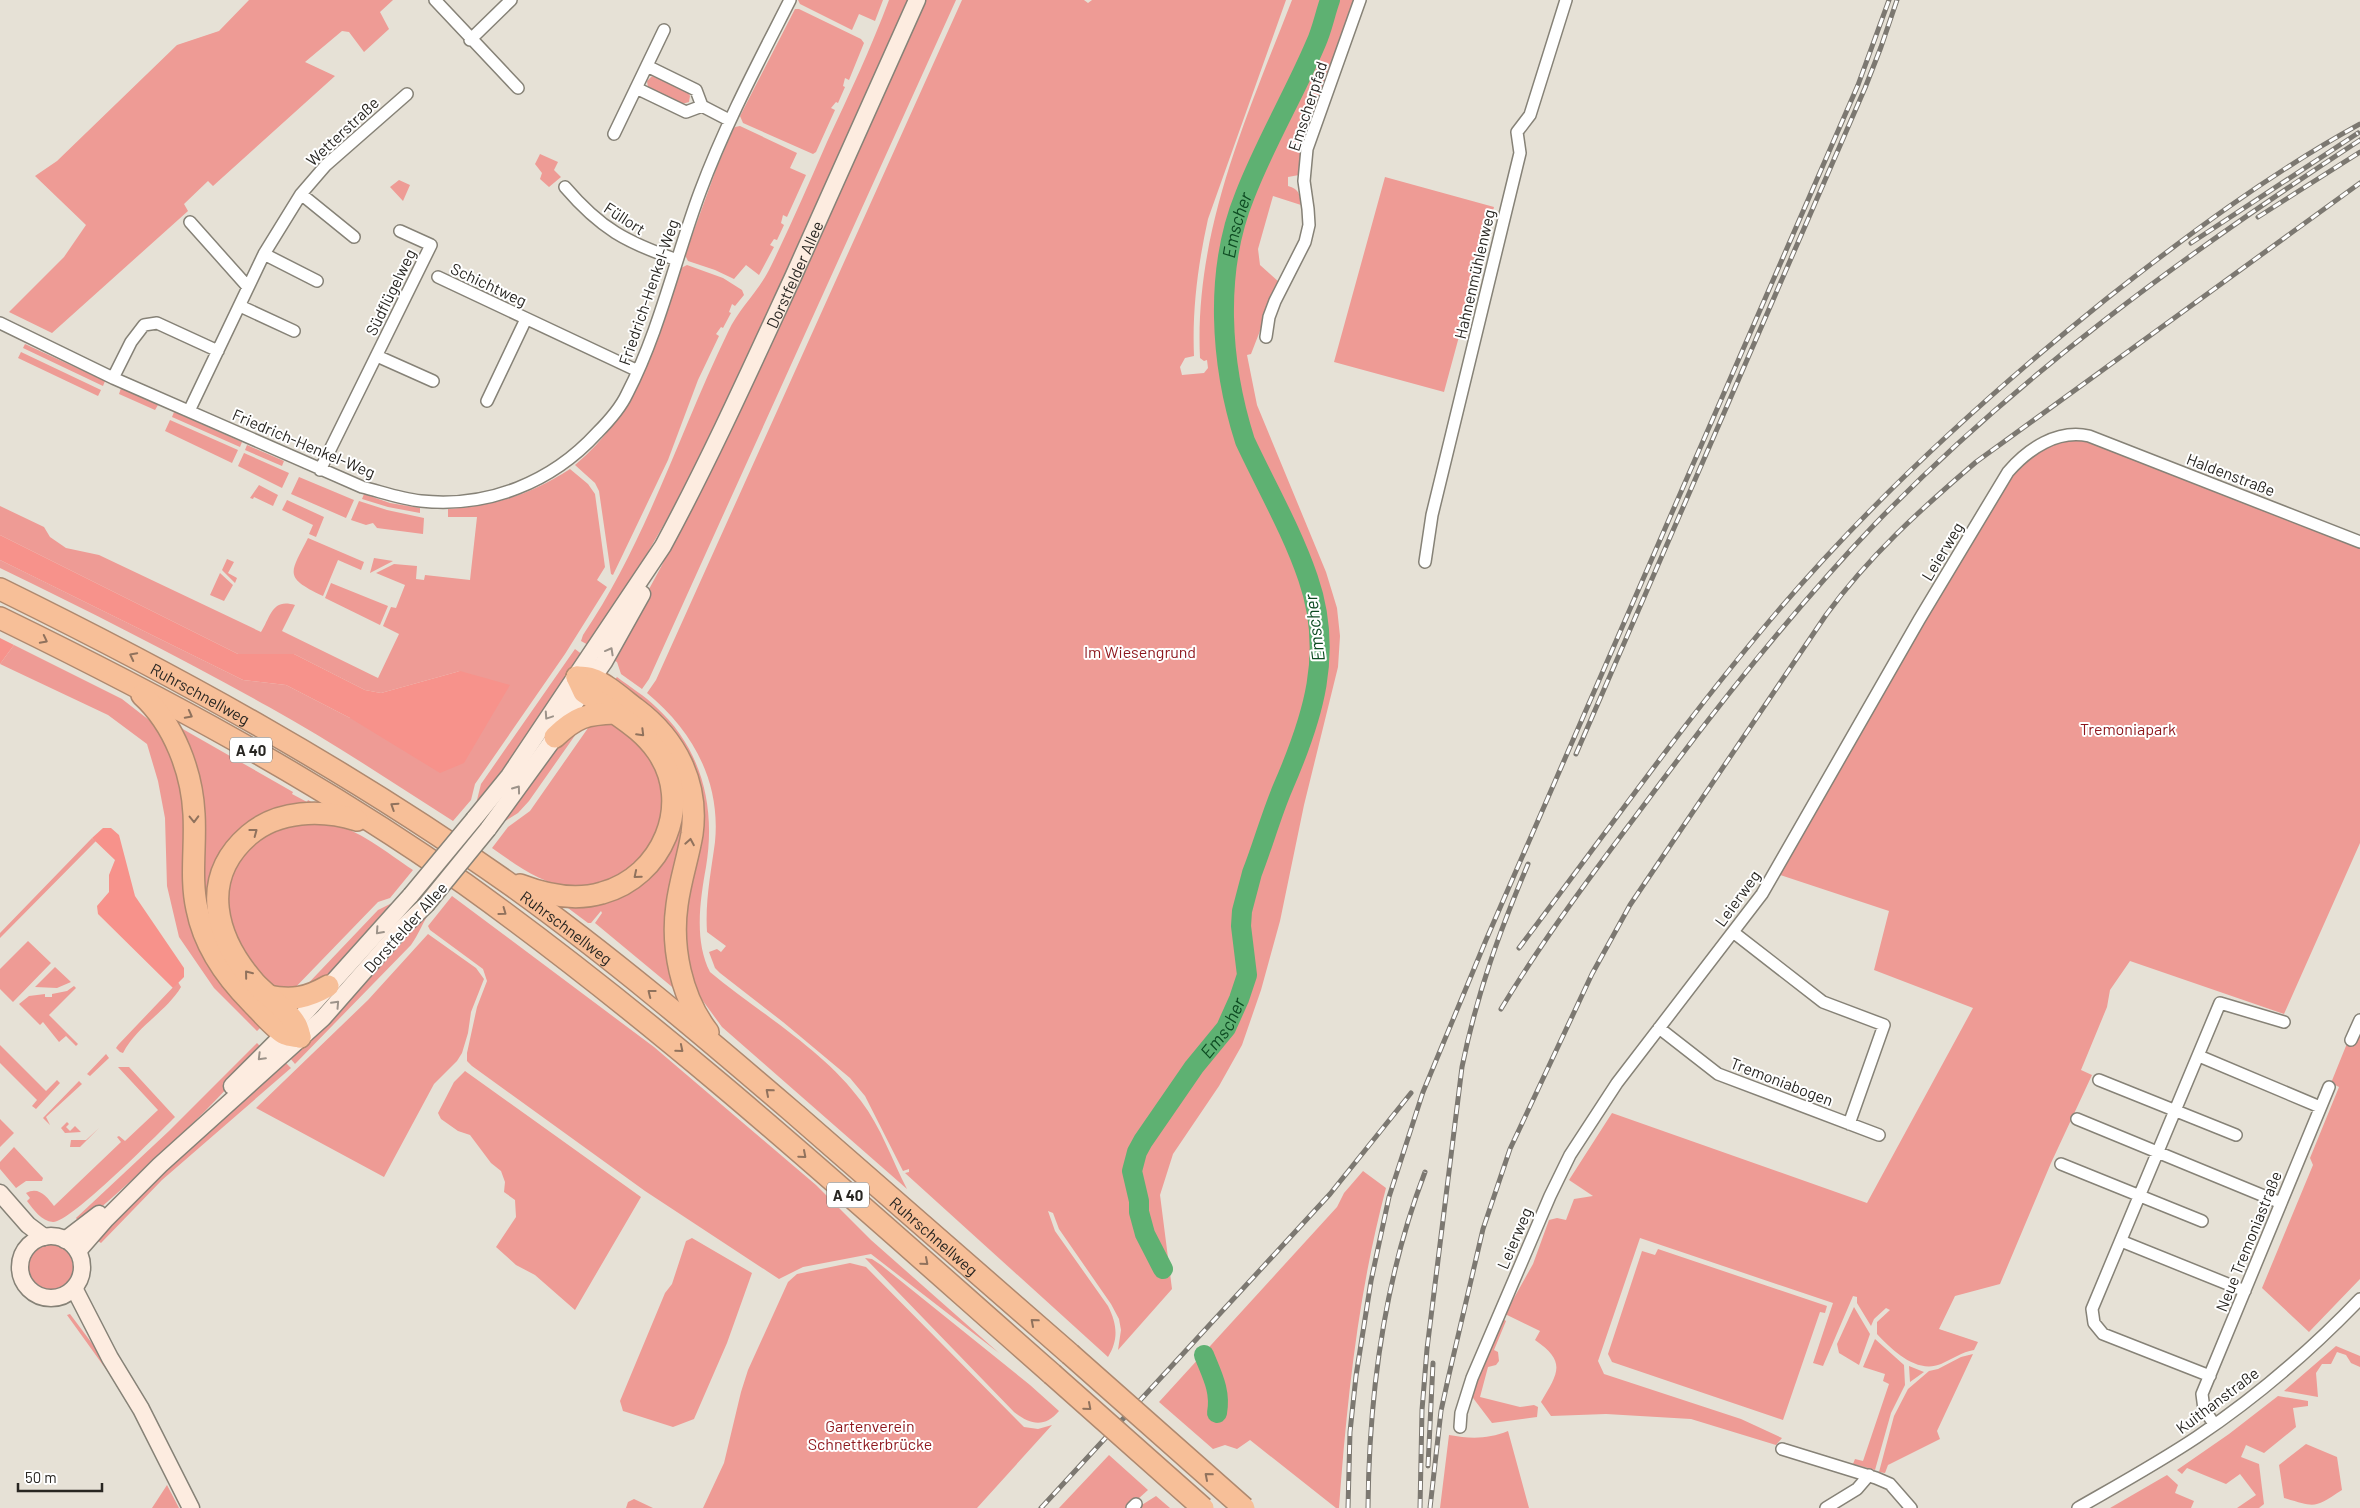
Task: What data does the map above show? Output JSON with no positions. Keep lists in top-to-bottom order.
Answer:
{
  "streets": {
    "highway": ["Ruhrschnellweg", "A 40"],
    "main road": ["Dorstfelder Allee"],
    "street": [
      "Emscherpfad",
      "Wetterstraße",
      "Füllort",
      "Hahnenmühlenweg",
      "Schichtweg",
      "Südflügelweg",
      "Friedrich-Henkel-Weg",
      "Haldenstraße",
      "Leierweg",
      "Tremoniabogen",
      "Neue Tremoniastraße",
      "Kuithanstraße"
    ]
  },
  "crossings": [
    ["Wetterstraße", "Friedrich-Henkel-Weg"],
    ["Füllort", "Friedrich-Henkel-Weg"],
    ["Schichtweg", "Friedrich-Henkel-Weg"],
    ["Südflügelweg", "Friedrich-Henkel-Weg"],
    ["Haldenstraße", "Leierweg"],
    ["Leierweg", "Tremoniabogen"],
    ["Neue Tremoniastraße", "Kuithanstraße"]
  ],
  "water": ["Emscher"],
  "parks": ["Im Wiesengrund", "Tremoniapark", "Gartenverein Schnettkerbrücke"],
  "scale_bar": "50 m"
}
